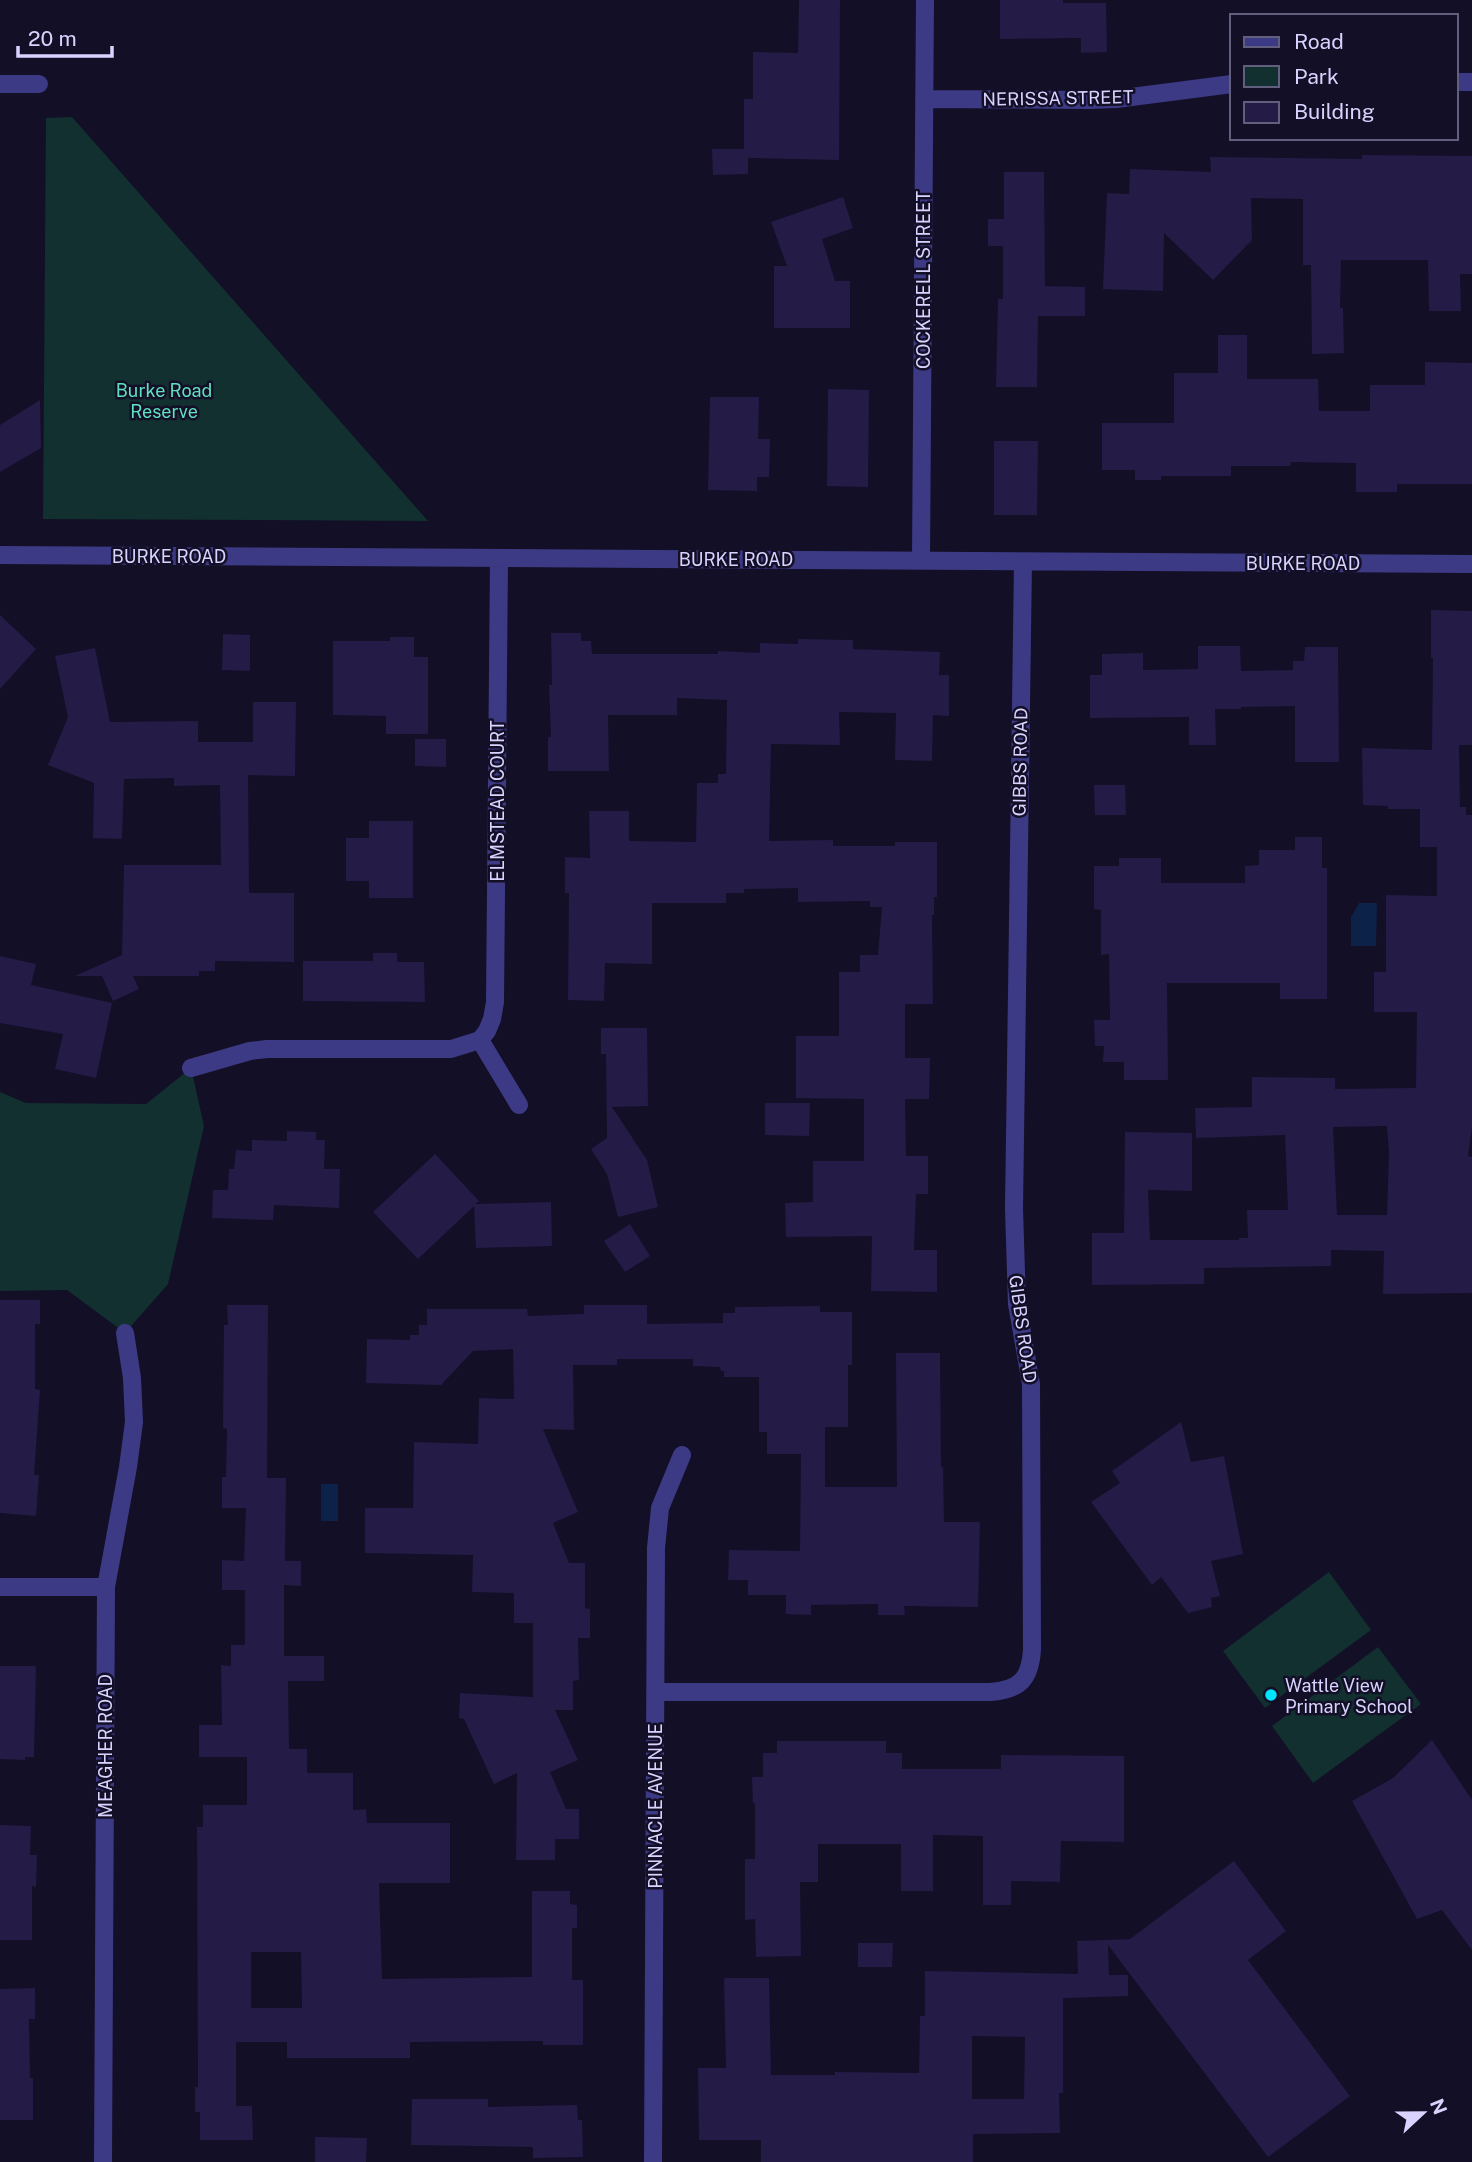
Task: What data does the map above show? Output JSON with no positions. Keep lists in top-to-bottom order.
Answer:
{
  "streets": {
    "street": [
      "NERISSA STREET",
      "COCKERELL STREET",
      "BURKE ROAD",
      "GIBBS ROAD",
      "ELMSTEAD COURT",
      "MEAGHER ROAD",
      "PINNACLE AVENUE"
    ]
  },
  "crossings": [
    ["NERISSA STREET", "COCKERELL STREET"],
    ["COCKERELL STREET", "BURKE ROAD"],
    ["BURKE ROAD", "GIBBS ROAD"],
    ["BURKE ROAD", "ELMSTEAD COURT"],
    ["GIBBS ROAD", "PINNACLE AVENUE"]
  ],
  "parks": ["Burke Road Reserve"],
  "places": ["Wattle View Primary School"],
  "legend": ["Road", "Park", "Building"],
  "scale_bar": "20 m",
  "north": "right"
}
